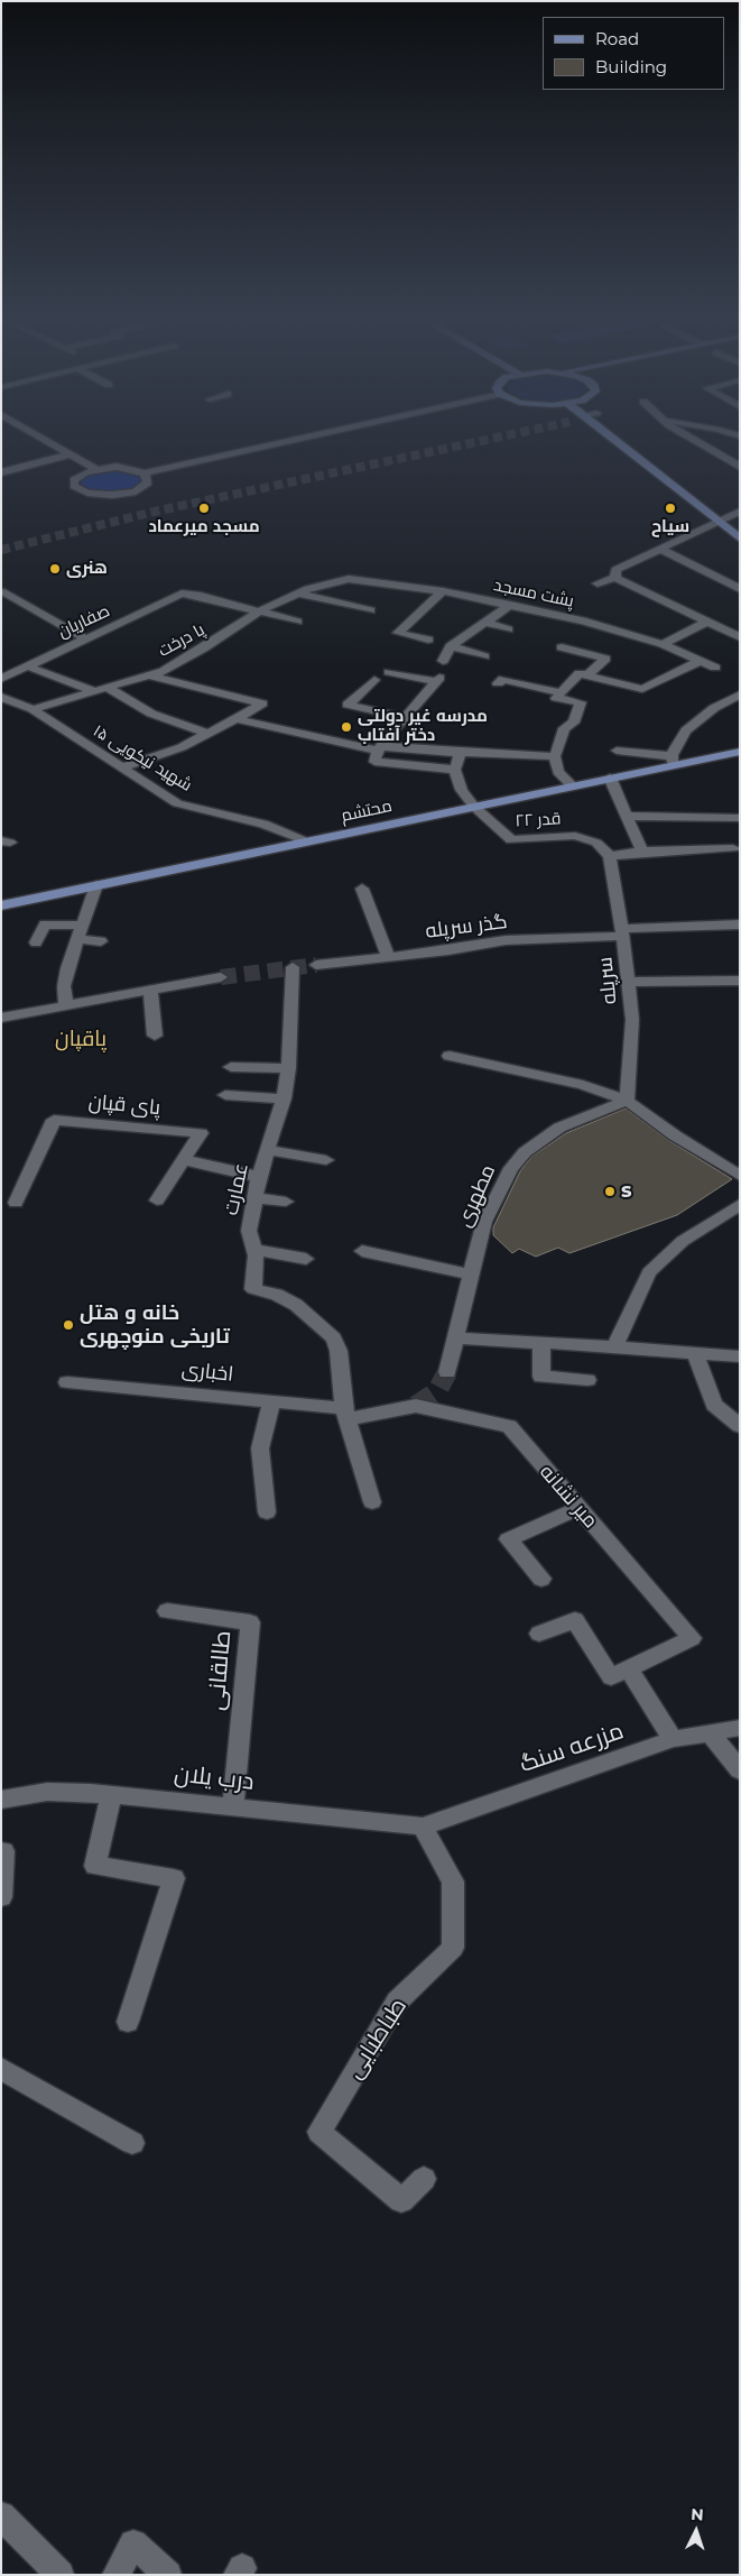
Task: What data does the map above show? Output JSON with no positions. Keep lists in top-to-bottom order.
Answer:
{
  "streets": {
    "main road": ["محتشم"],
    "street": [
      "پشت مسجد",
      "صفاریان",
      "پا درخت",
      "شهید نیکویی ۱۵",
      "قدر ۲۲",
      "گذر سرپله",
      "سرپله",
      "پای قپان",
      "عمارت",
      "مطهری",
      "اخباری",
      "میر نشانه",
      "طالقانی",
      "مزرعه سنگ",
      "درب یلان",
      "طباطبایی"
    ]
  },
  "crossings": [
    ["پشت مسجد", "پا درخت"],
    ["صفاریان", "پا درخت"],
    ["پا درخت", "شهید نیکویی ۱۵"],
    ["شهید نیکویی ۱۵", "محتشم"],
    ["محتشم", "قدر ۲۲"],
    ["قدر ۲۲", "سرپله"],
    ["گذر سرپله", "سرپله"],
    ["سرپله", "مطهری"],
    ["عمارت", "اخباری"],
    ["عمارت", "میر نشانه"],
    ["اخباری", "میر نشانه"],
    ["طالقانی", "درب یلان"],
    ["مزرعه سنگ", "درب یلان"],
    ["مزرعه سنگ", "طباطبایی"],
    ["درب یلان", "طباطبایی"]
  ],
  "districts": ["پاقپان"],
  "places": [
    "مسجد میرعماد",
    "سیاح",
    "هنری",
    "مدرسه غیر دولتی دختر آفتاب",
    "s",
    "خانه و هتل تاریخی منوچهری"
  ],
  "legend": ["Road", "Building"],
  "north": "top"
}
